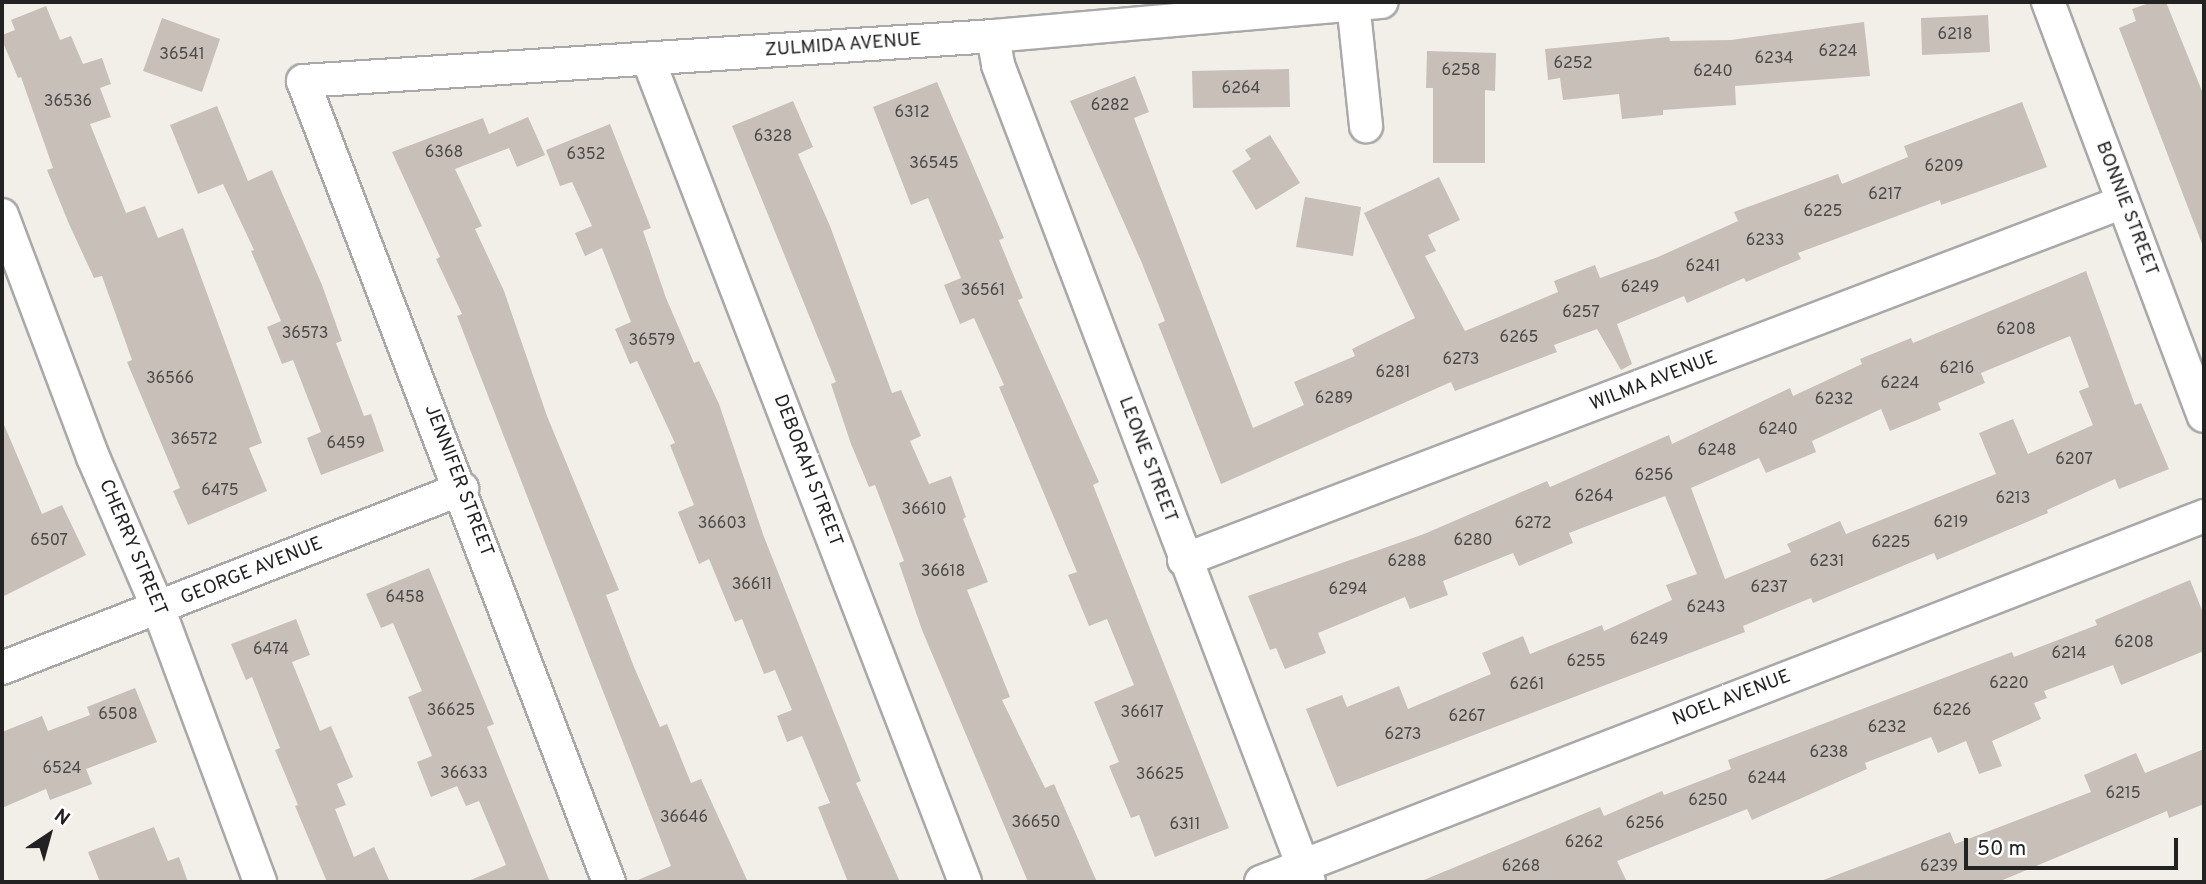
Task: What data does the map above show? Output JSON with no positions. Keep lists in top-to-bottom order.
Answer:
{
  "streets": {
    "street": [
      "ZULMIDA AVENUE",
      "BONNIE STREET",
      "WILMA AVENUE",
      "LEONE STREET",
      "DEBORAH STREET",
      "JENNIFER STREET",
      "CHERRY STREET",
      "GEORGE AVENUE",
      "NOEL AVENUE"
    ]
  },
  "crossings": [
    ["ZULMIDA AVENUE", "LEONE STREET"],
    ["ZULMIDA AVENUE", "DEBORAH STREET"],
    ["ZULMIDA AVENUE", "JENNIFER STREET"],
    ["BONNIE STREET", "WILMA AVENUE"],
    ["WILMA AVENUE", "LEONE STREET"],
    ["LEONE STREET", "NOEL AVENUE"],
    ["JENNIFER STREET", "GEORGE AVENUE"],
    ["CHERRY STREET", "GEORGE AVENUE"]
  ],
  "house_numbers": [
    "6218",
    "6224",
    "36541",
    "6234",
    "6252",
    "6258",
    "6240",
    "6264",
    "36536",
    "6282",
    "6312",
    "6328",
    "6368",
    "6352",
    "36545",
    "6209",
    "6217",
    "6225",
    "6233",
    "6241",
    "6249",
    "36561",
    "6257",
    "6208",
    "36573",
    "6265",
    "36579",
    "6273",
    "6216",
    "6281",
    "36566",
    "6224",
    "6289",
    "6232",
    "6240",
    "36572",
    "6459",
    "6248",
    "6207",
    "6256",
    "6475",
    "6264",
    "6213",
    "36610",
    "6219",
    "36603",
    "6272",
    "6507",
    "6280",
    "6225",
    "6288",
    "6231",
    "36618",
    "36611",
    "6237",
    "6294",
    "6458",
    "6243",
    "6249",
    "6208",
    "6474",
    "6214",
    "6255",
    "6220",
    "6261",
    "36625",
    "6226",
    "36617",
    "6508",
    "6267",
    "6232",
    "6273",
    "6238",
    "6524",
    "36633",
    "36625",
    "6244",
    "6215",
    "6250",
    "36646",
    "36650",
    "6256",
    "6311",
    "6262",
    "6268",
    "6239"
  ],
  "scale_bar": "50 m",
  "north": "top right"
}
